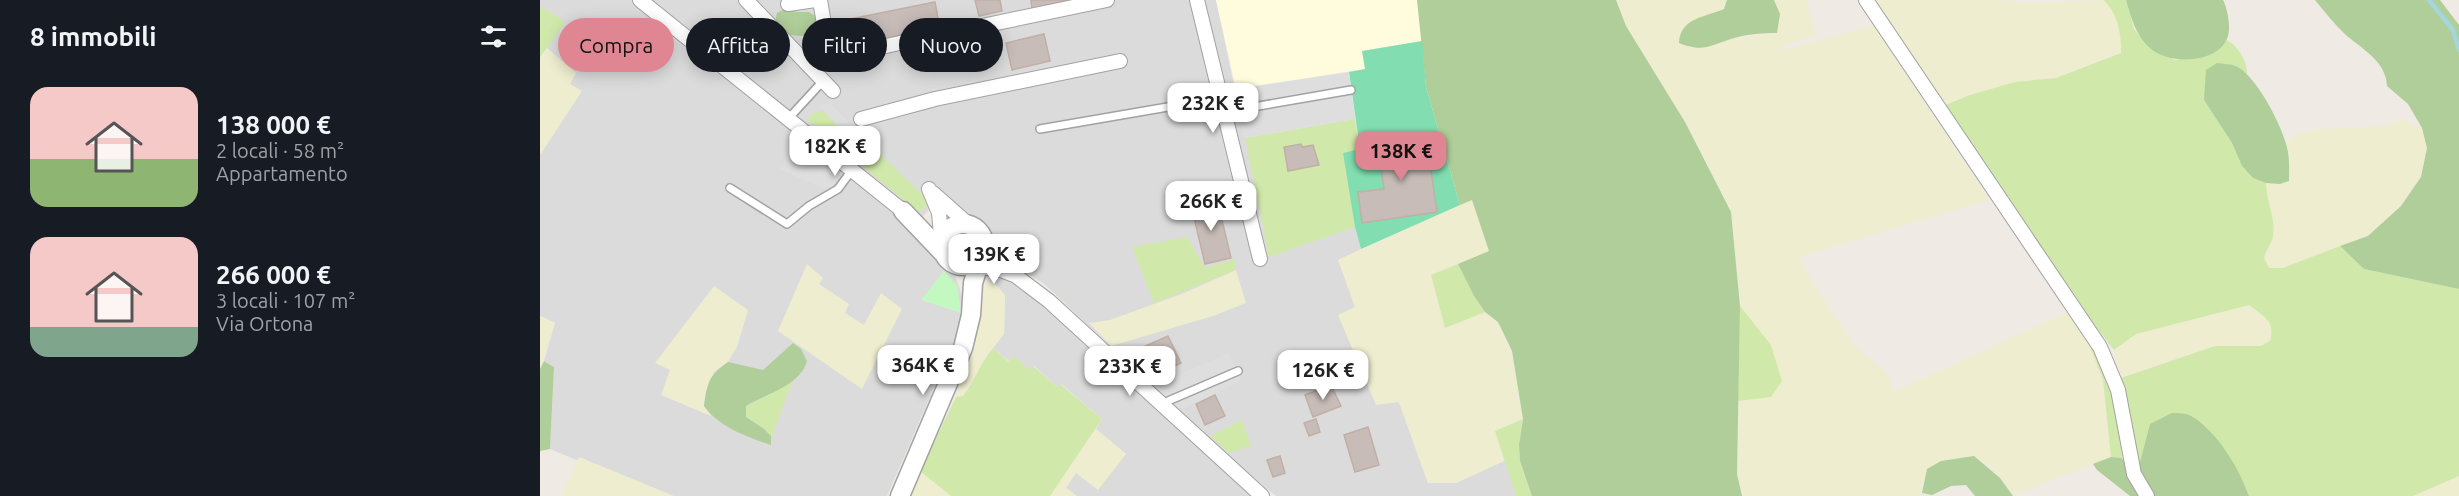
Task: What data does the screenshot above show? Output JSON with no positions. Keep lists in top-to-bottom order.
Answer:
{
  "page": {
    "heading": "8 immobili",
    "chip": [
      "Compra",
      "Affitta",
      "Filtri",
      "Nuovo"
    ],
    "list": [
      {
        "name": "138 000 €",
        "note": "2 locali · 58 m² · Appartamento"
      },
      {
        "name": "266 000 €",
        "note": "3 locali · 107 m² · Via Ortona"
      }
    ],
    "price": [
      "232K €",
      "182K €",
      "138K €",
      "266K €",
      "139K €",
      "364K €",
      "233K €",
      "126K €"
    ]
  }
}
